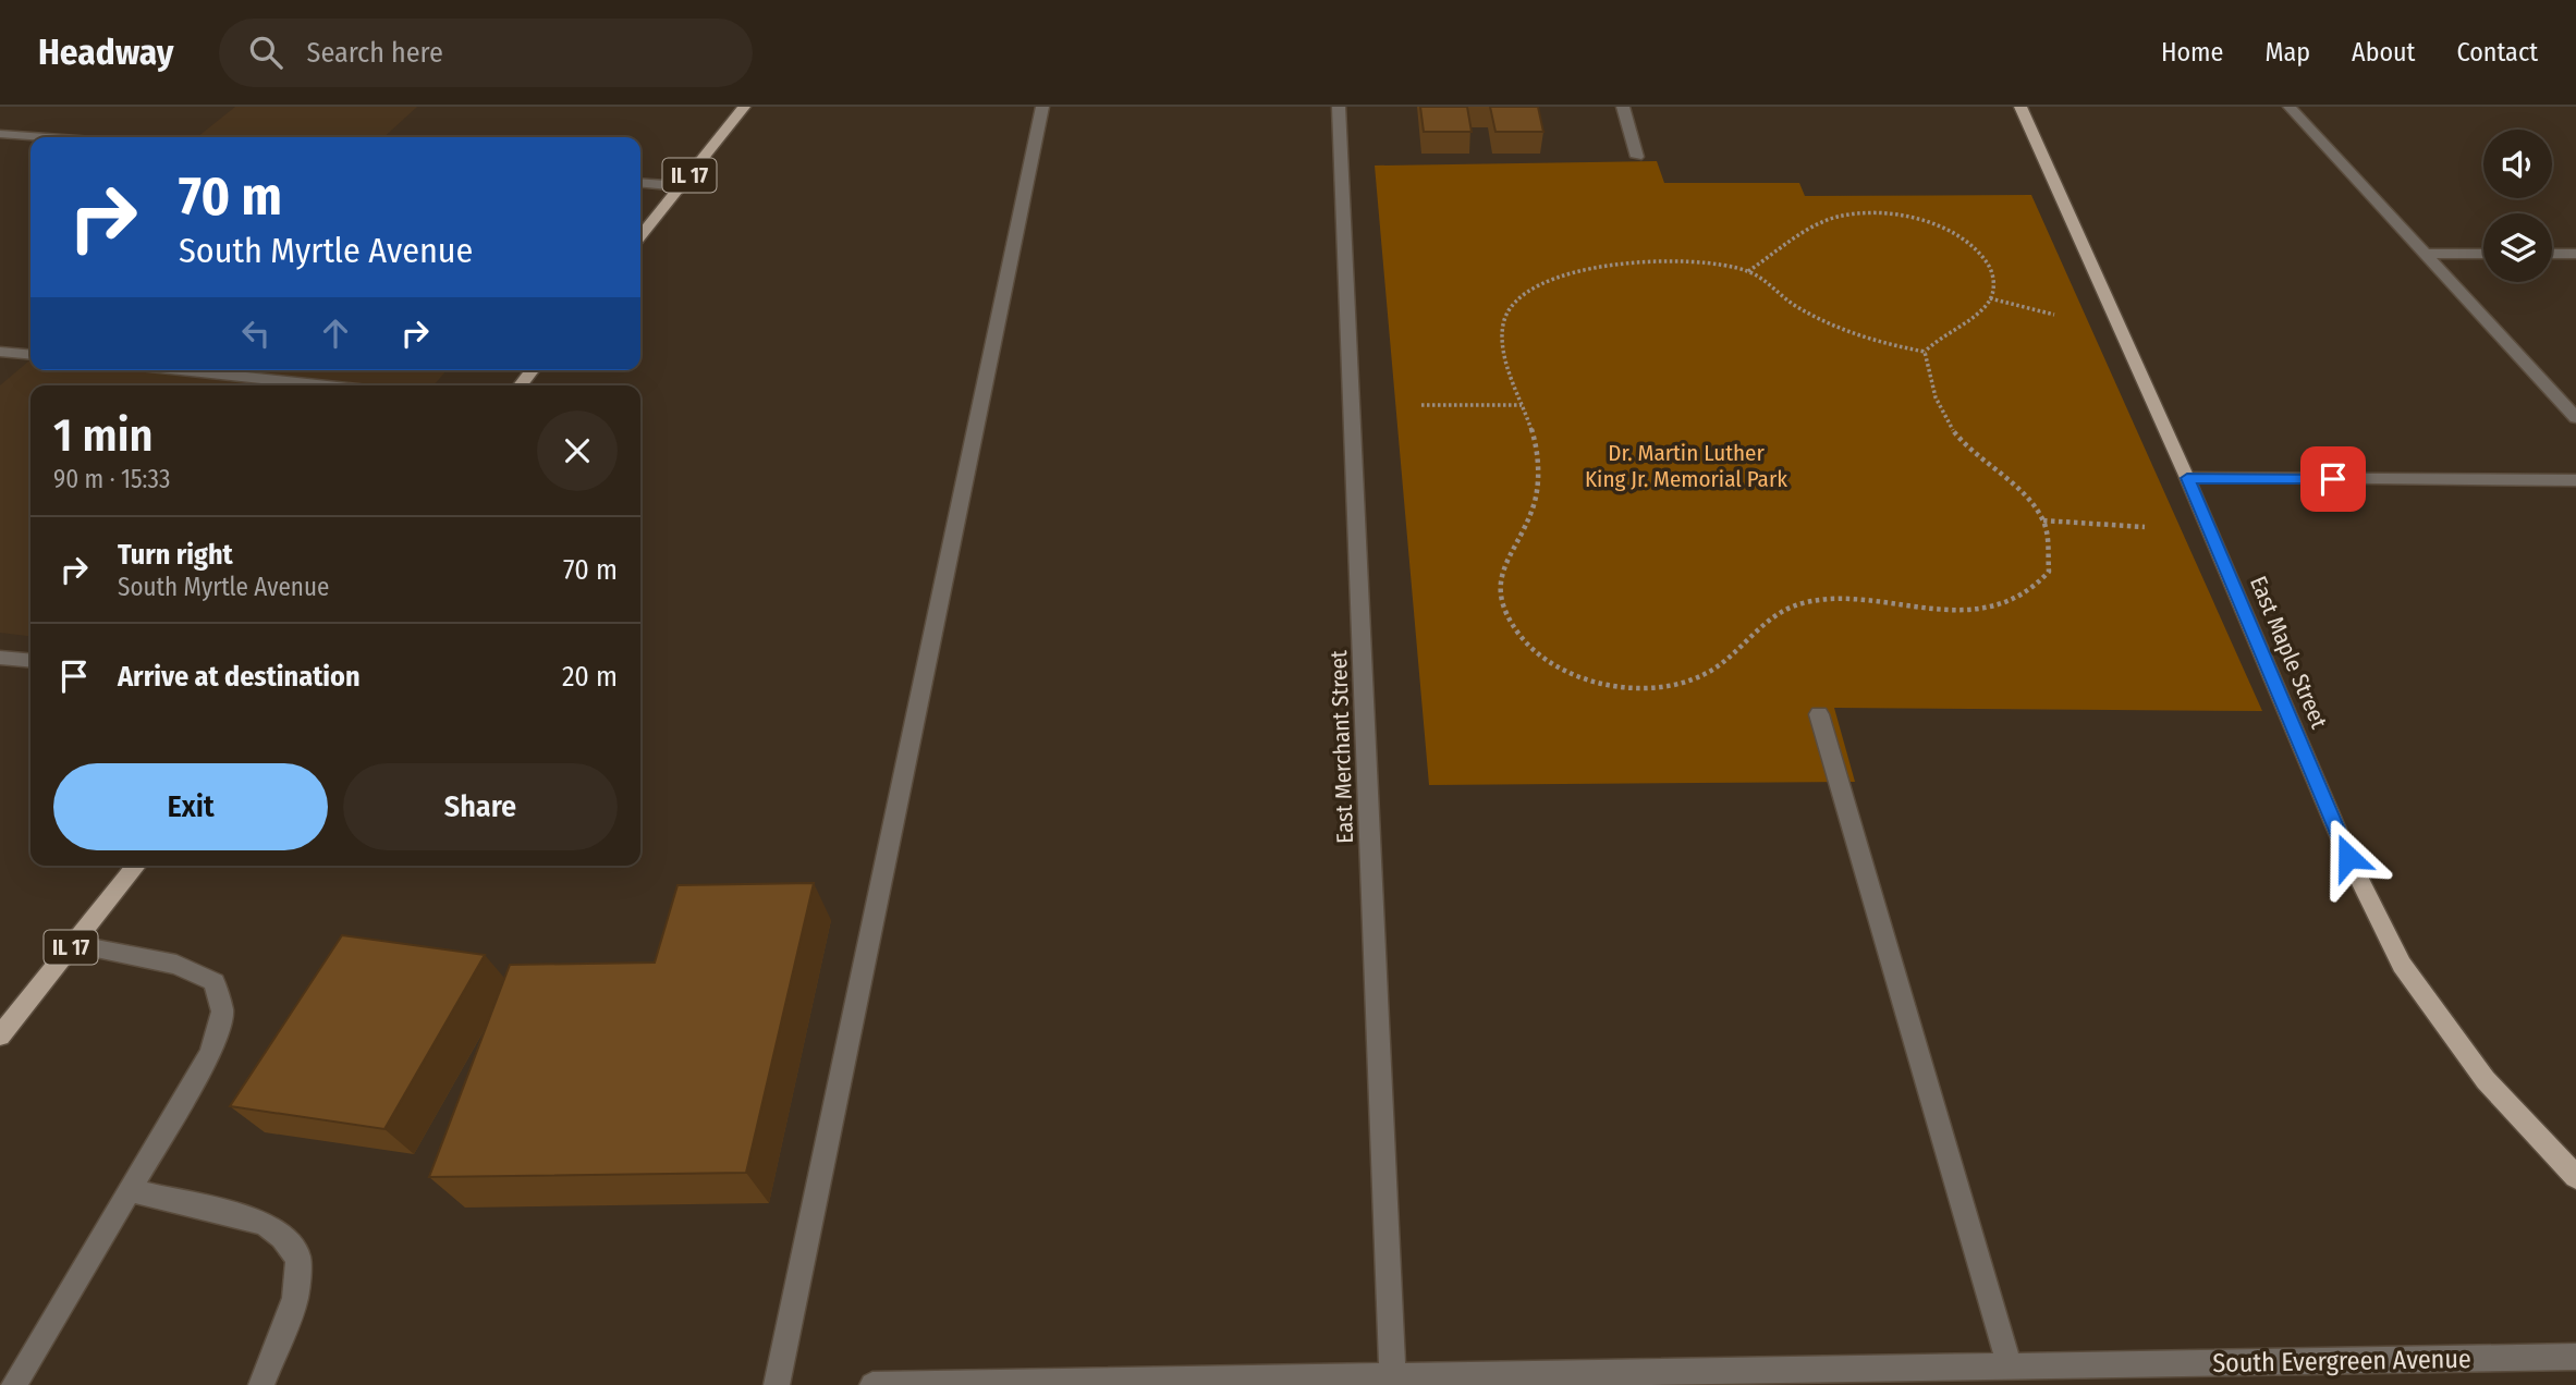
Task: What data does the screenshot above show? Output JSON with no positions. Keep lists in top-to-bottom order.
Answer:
{
  "streets": {
    "main road": ["IL 17", "East Maple Street"],
    "street": ["East Merchant Street", "South Evergreen Avenue"]
  },
  "crossings": [
    ["East Merchant Street", "South Evergreen Avenue"]
  ],
  "parks": ["Dr. Martin Luther King Jr. Memorial Park"],
  "page": {
    "header": "Headway",
    "search": "Search here",
    "nav": [
      "Home",
      "Map",
      "About",
      "Contact"
    ],
    "turn": ["70 m", "South Myrtle Avenue"],
    "heading": ["1 min", "90 m · 15:33"],
    "list": [
      {
        "name": "Turn right",
        "note": "South Myrtle Avenue",
        "value": "70 m"
      },
      {
        "name": "Arrive at destination",
        "value": "20 m"
      }
    ],
    "buttons": ["Exit", "Share"]
  }
}
